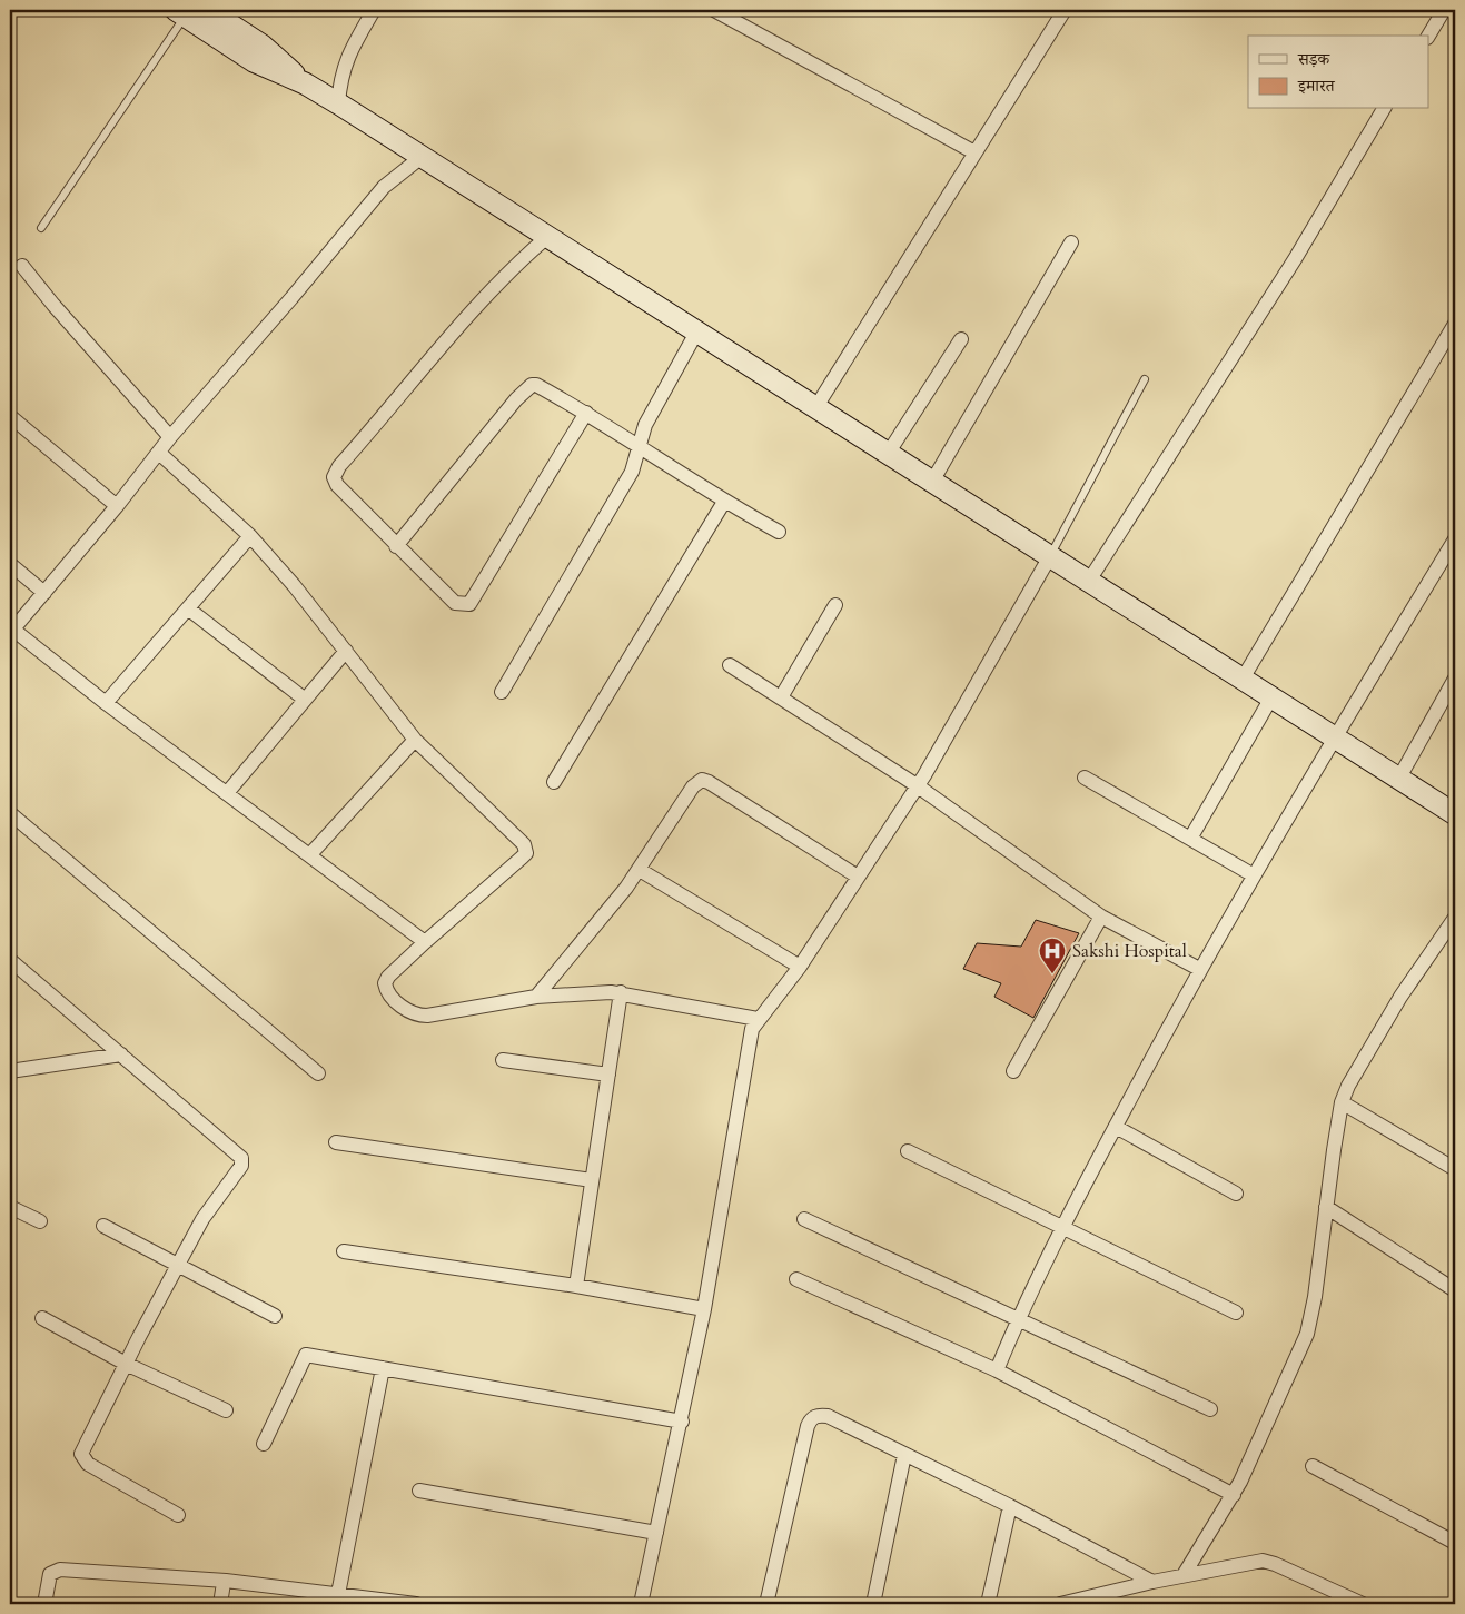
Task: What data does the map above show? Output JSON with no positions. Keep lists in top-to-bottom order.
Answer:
{
  "places": {
    "hospital": ["Sakshi Hospital"]
  },
  "legend": ["सड़क", "इमारत"]
}
